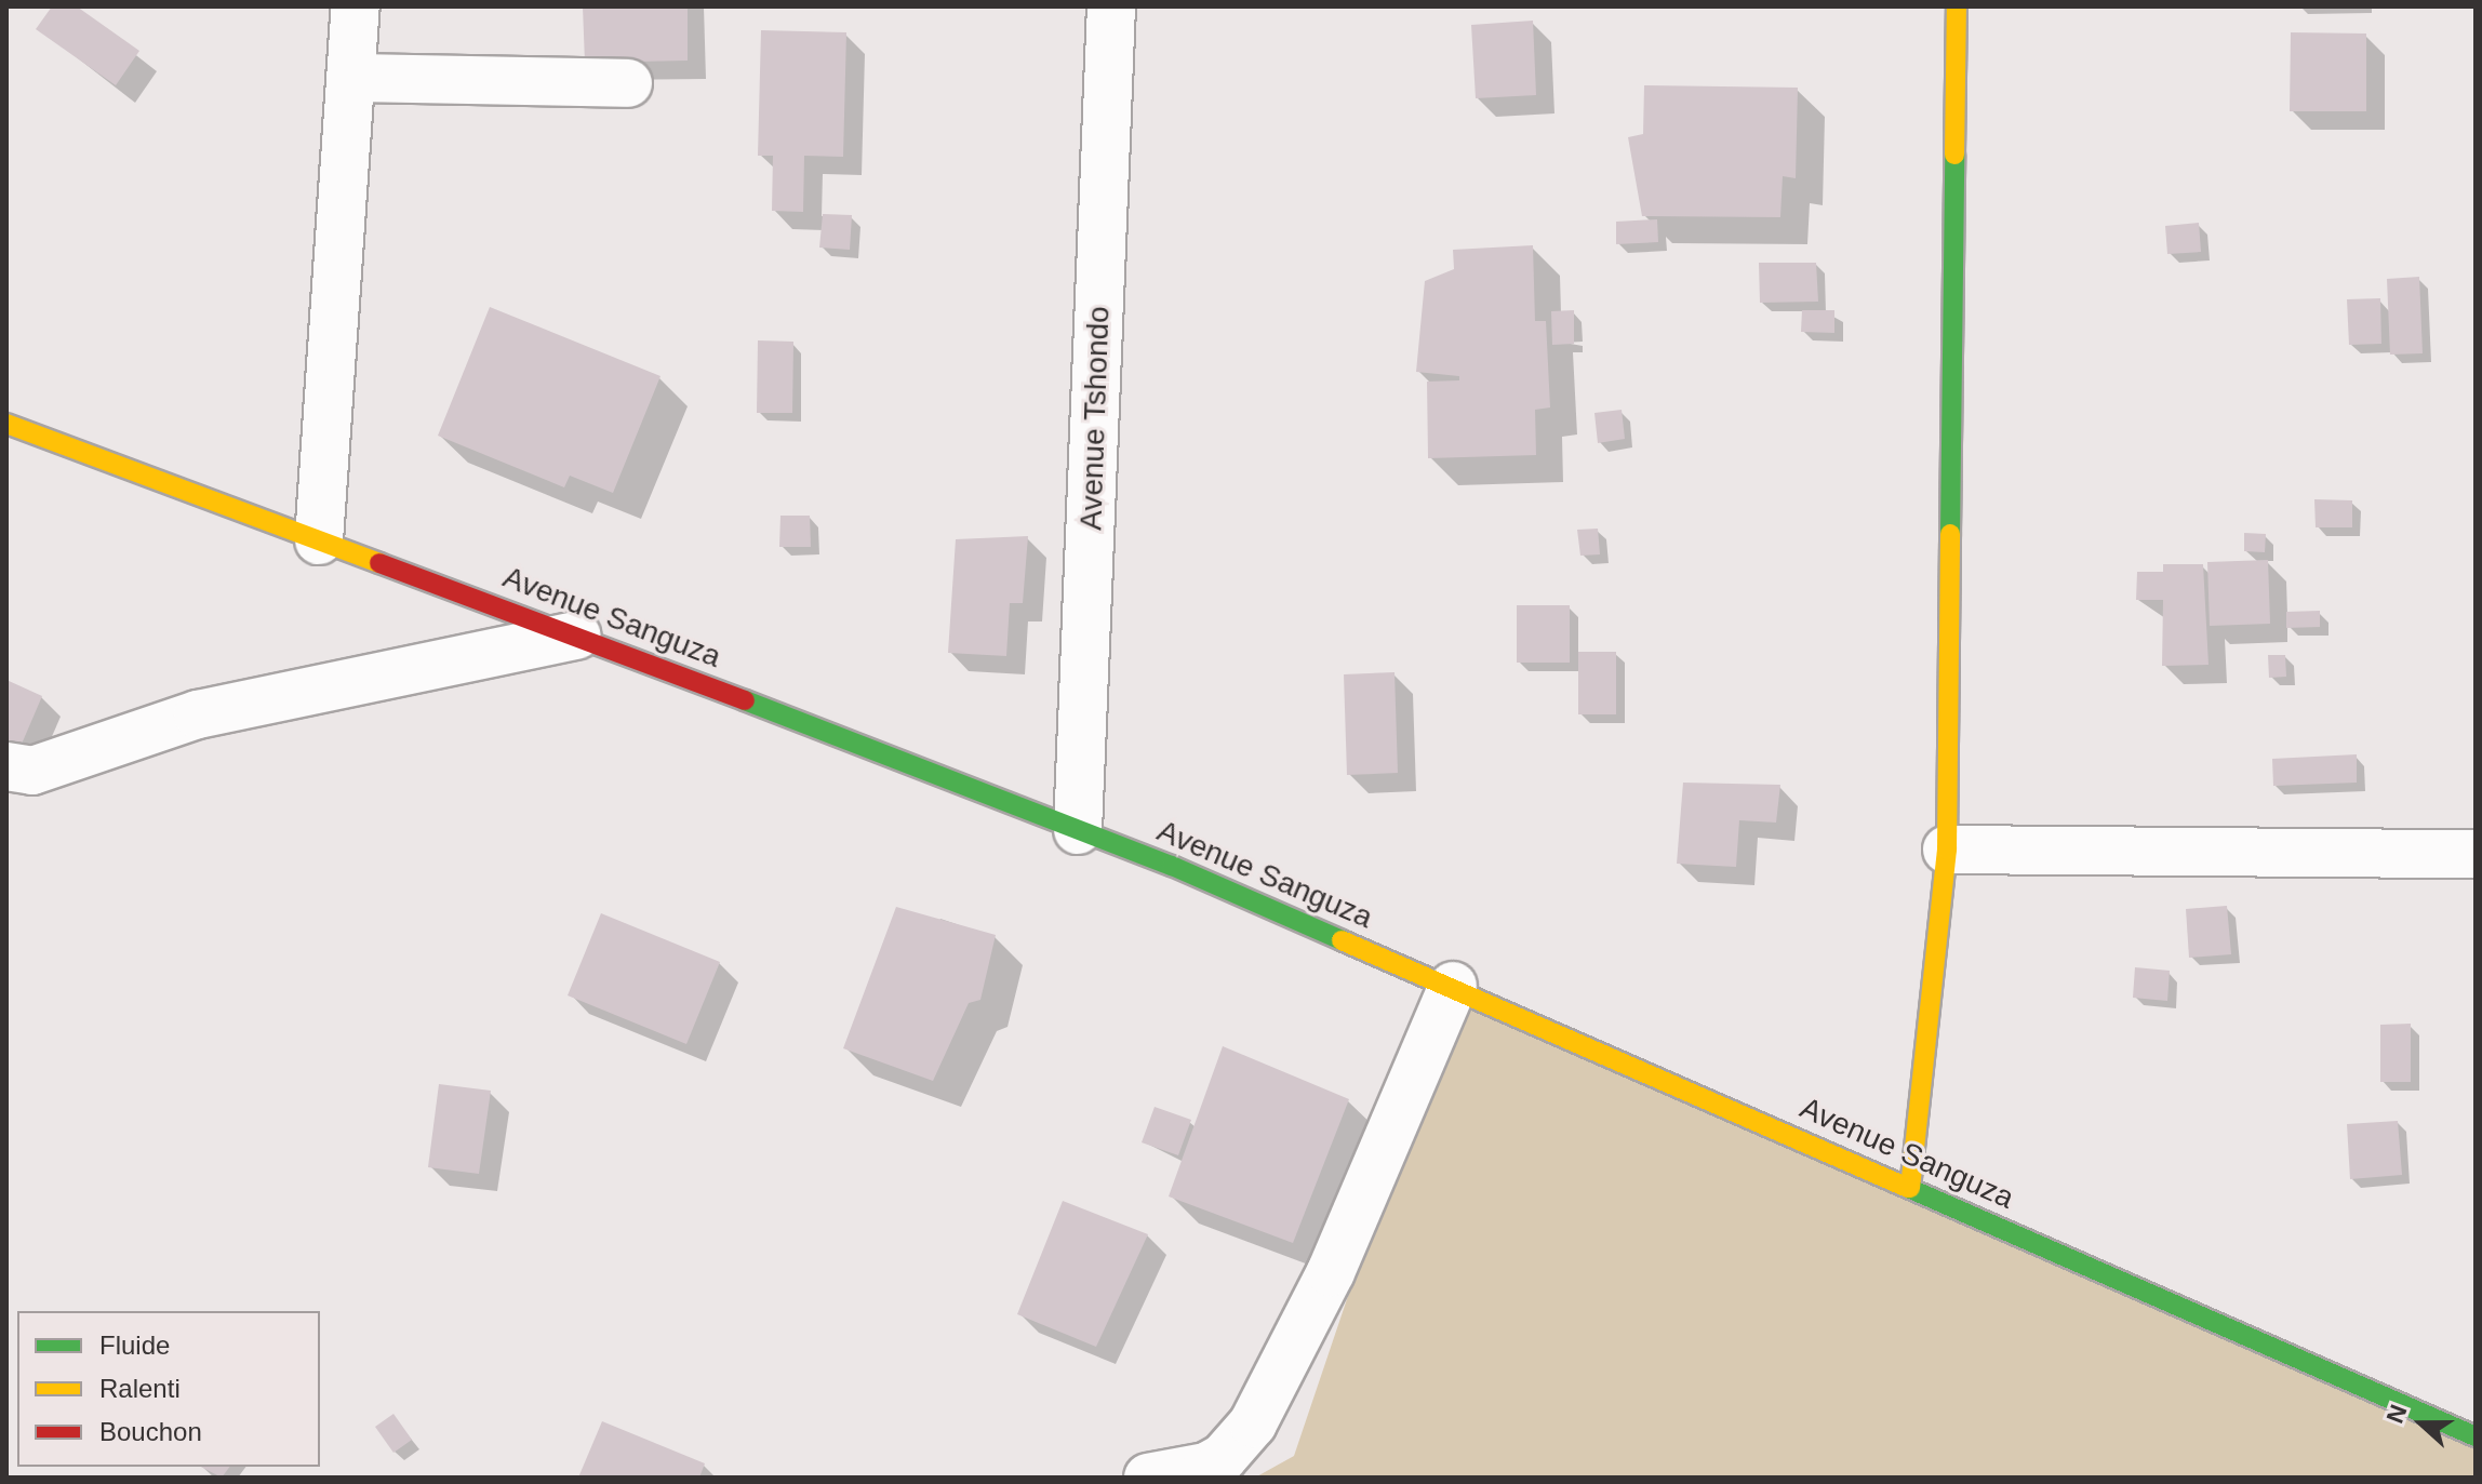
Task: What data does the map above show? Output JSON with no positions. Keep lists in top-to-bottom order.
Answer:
{
  "streets": {
    "street": ["Avenue Tshondo", "Avenue Sanguza"]
  },
  "crossings": [
    ["Avenue Tshondo", "Avenue Sanguza"]
  ],
  "legend": ["Fluide", "Ralenti", "Bouchon"],
  "north": "left"
}
